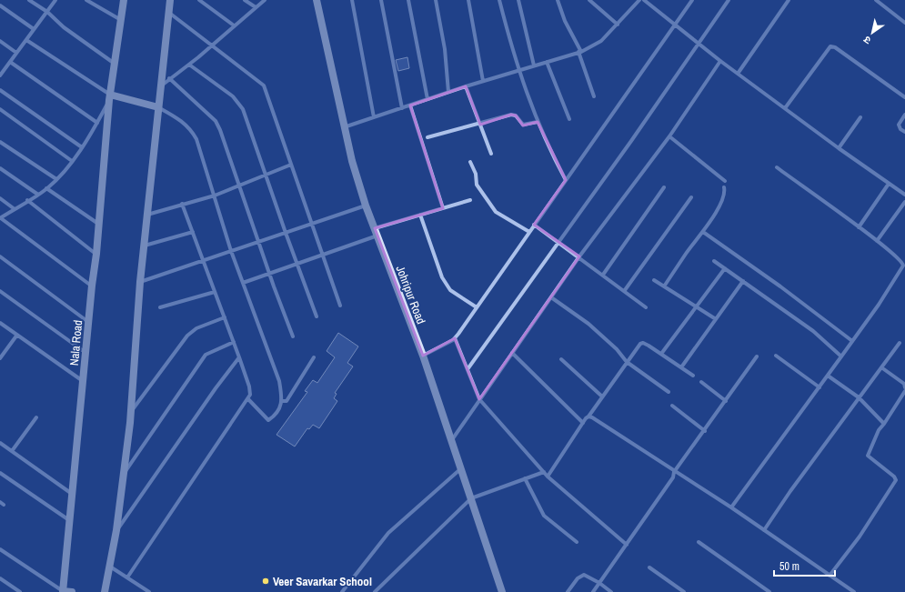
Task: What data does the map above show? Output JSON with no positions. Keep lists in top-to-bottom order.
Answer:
{
  "streets": {
    "street": ["Johripur Road", "Nala Road"]
  },
  "places": ["Veer Savarkar School"],
  "scale_bar": "50 m",
  "north": "bottom left"
}
